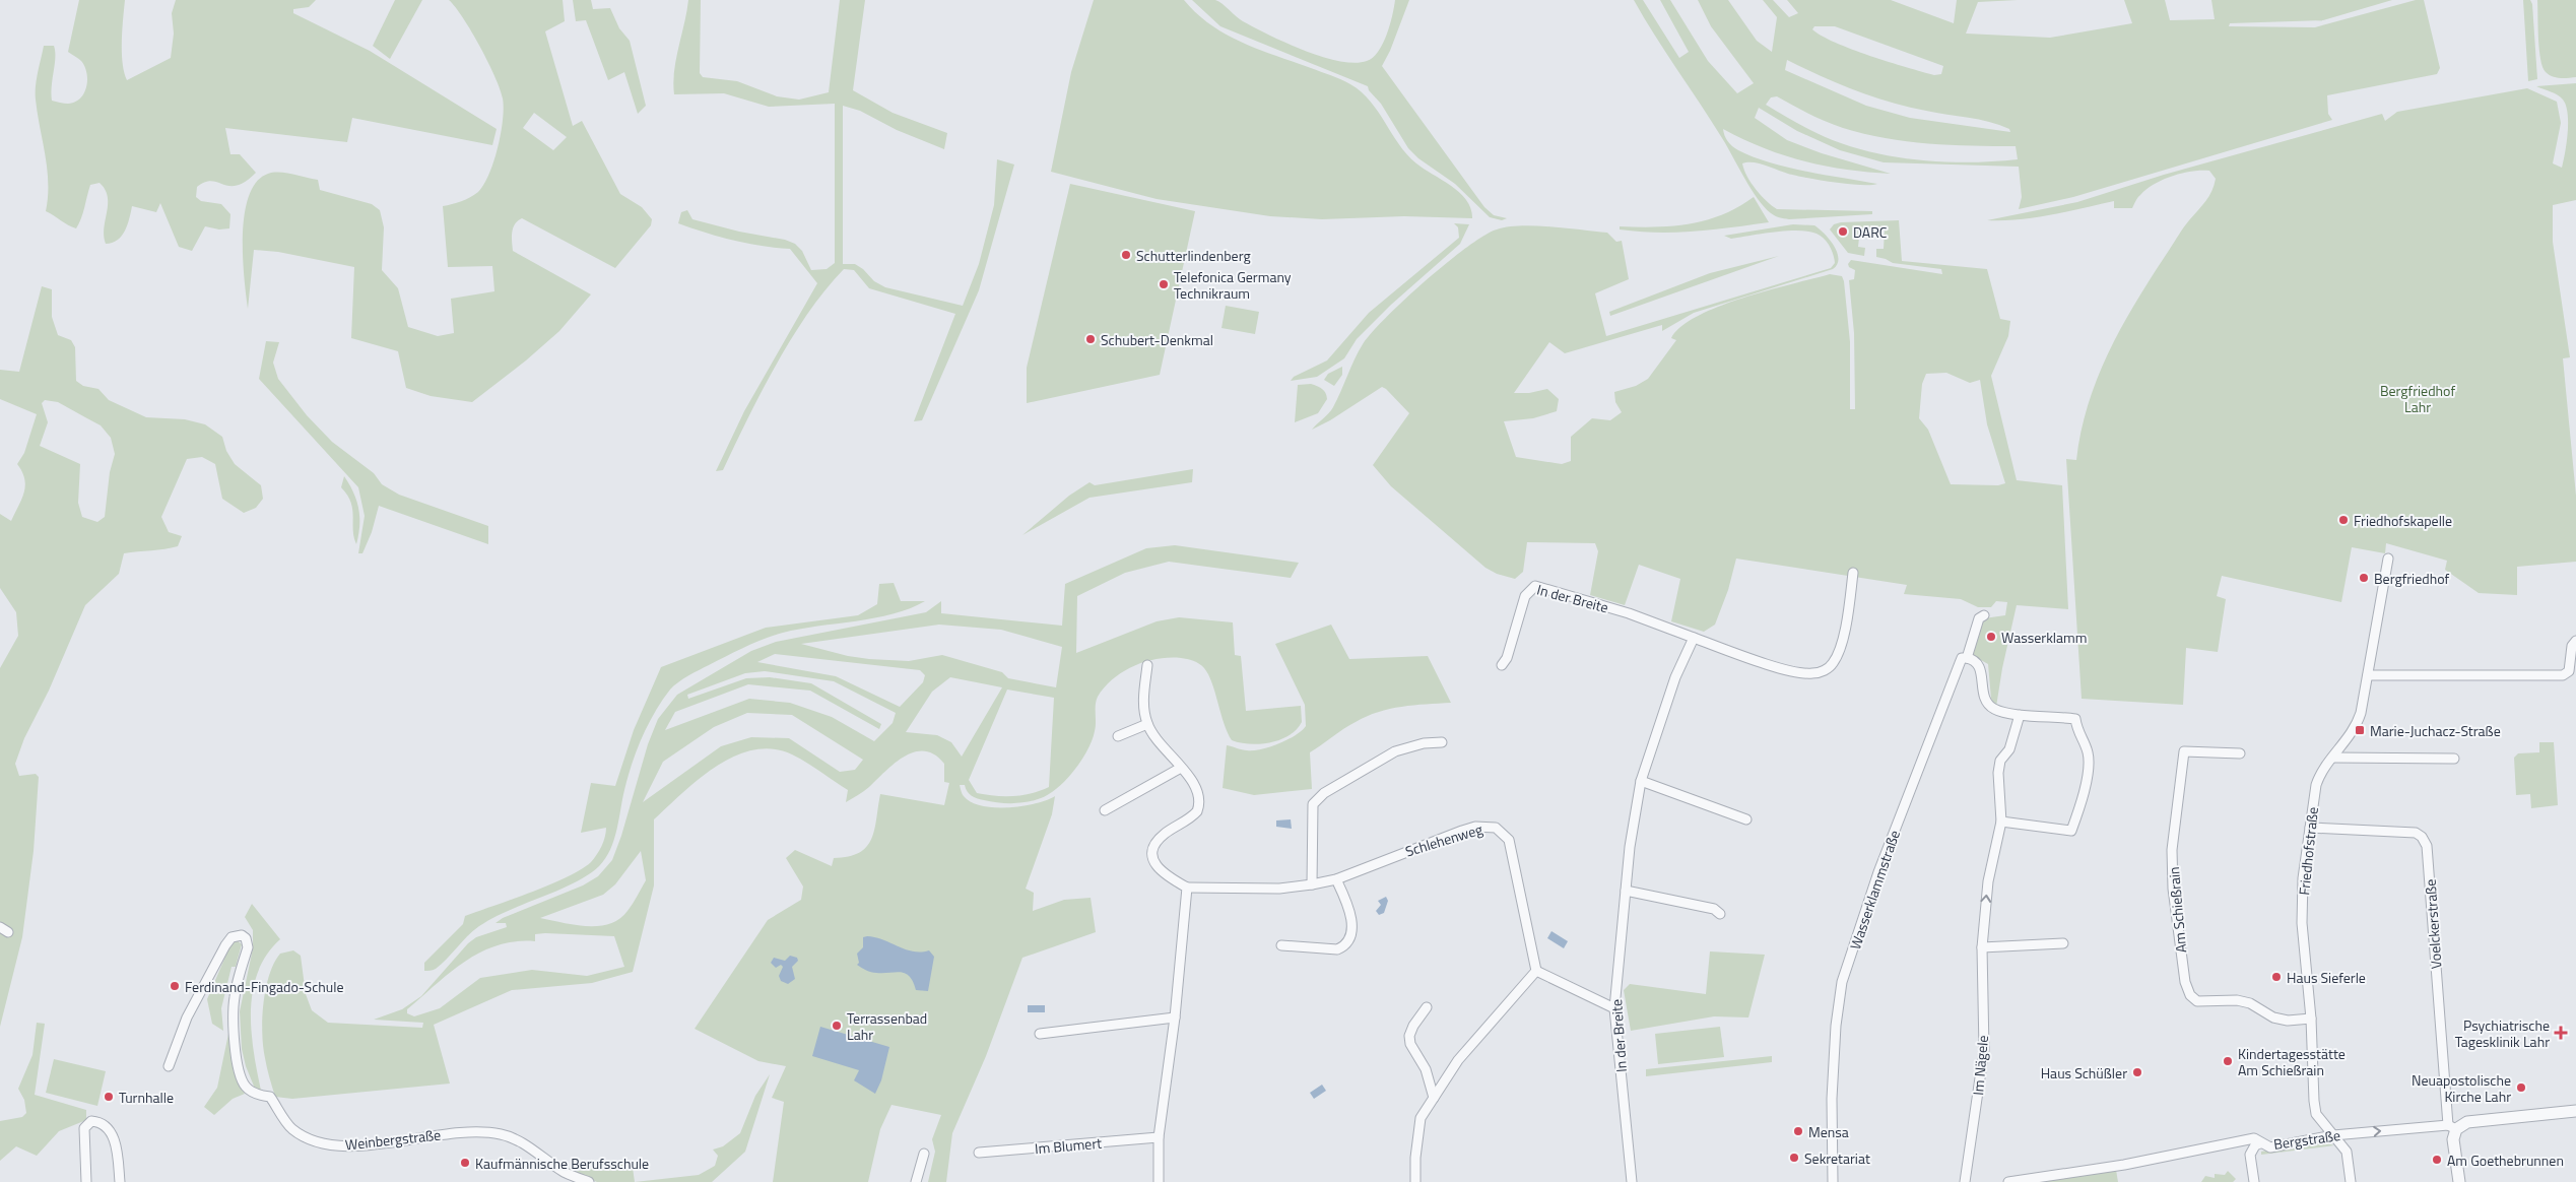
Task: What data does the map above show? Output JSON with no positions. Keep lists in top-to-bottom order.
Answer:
{
  "streets": {
    "street": [
      "In der Breite",
      "Schlehenweg",
      "Friedhofstraße",
      "Wasserklammstraße",
      "Am Schießrain",
      "Voelckerstraße",
      "Im Nägele",
      "Weinbergstraße",
      "Bergstraße",
      "Im Blumert"
    ]
  },
  "crossings": [
    ["Friedhofstraße", "Am Schießrain"],
    ["Friedhofstraße", "Voelckerstraße"],
    ["Friedhofstraße", "Bergstraße"],
    ["Voelckerstraße", "Bergstraße"]
  ],
  "parks": ["Bergfriedhof Lahr"],
  "places": {
    "other": [
      "DARC",
      "Schutterlindenberg",
      "Telefonica Germany Technikraum",
      "Schubert-Denkmal",
      "Friedhofskapelle",
      "Bergfriedhof",
      "Wasserklamm",
      "Haus Sieferle",
      "Ferdinand-Fingado-Schule",
      "Terrassenbad Lahr",
      "Kindertagesstätte Am Schießrain",
      "Haus Schüßler",
      "Neuapostolische Kirche Lahr",
      "Turnhalle",
      "Mensa",
      "Sekretariat",
      "Am Goethebrunnen",
      "Kaufmännische Berufsschule"
    ],
    "transit": ["Marie-Juchacz-Straße"],
    "health": ["Psychiatrische Tagesklinik Lahr"]
  }
}
